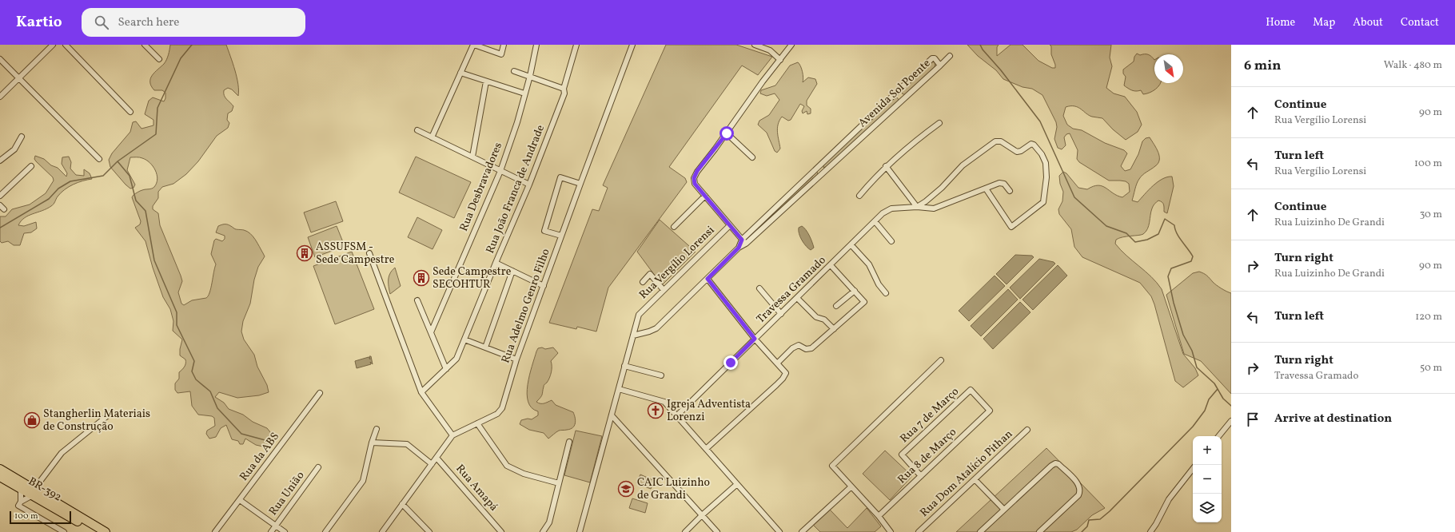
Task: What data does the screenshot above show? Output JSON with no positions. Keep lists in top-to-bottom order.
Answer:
{
  "streets": {
    "highway": ["BR-392"],
    "street": [
      "Avenida Sol Poente",
      "Rua Desbravadores",
      "Rua João Franca de Andrade",
      "Rua Vergílio Lorensi",
      "Travessa Gramado",
      "Rua Adelmo Genro Filho",
      "Rua 7 de Março",
      "Rua 8 de Março",
      "Rua da ABS",
      "Rua Dom Atalício Pithan",
      "Rua Amapá",
      "Rua União"
    ]
  },
  "crossings": [
    ["Rua Adelmo Genro Filho", "Rua Amapá"],
    ["Rua 7 de Março", "Rua 8 de Março"]
  ],
  "places": {
    "building": ["ASSUFSM - Sede Campestre", "Sede Campestre SECOHTUR"],
    "church": ["Igreja Adventista Lorenzi"],
    "shop": ["Stangherlin Materiais de Construção"],
    "school or university": ["CAIC Luizinho de Grandi"]
  },
  "scale_bar": "100 m",
  "north": "bottom right",
  "page": {
    "header": "Kartio",
    "search": "Search here",
    "nav": [
      "Home",
      "Map",
      "About",
      "Contact"
    ],
    "heading": ["6 min", "Walk · 480 m"],
    "list": [
      ["Continue", "Rua Vergílio Lorensi", "90 m"],
      ["Turn left", "Rua Vergílio Lorensi", "100 m"],
      ["Continue", "Rua Luizinho De Grandi", "30 m"],
      ["Turn right", "Rua Luizinho De Grandi", "90 m"],
      ["Turn left", "120 m"],
      ["Turn right", "Travessa Gramado", "50 m"],
      "Arrive at destination"
    ],
    "map_buttons": ["+", "−"],
    "scale": "100 m"
  }
}
